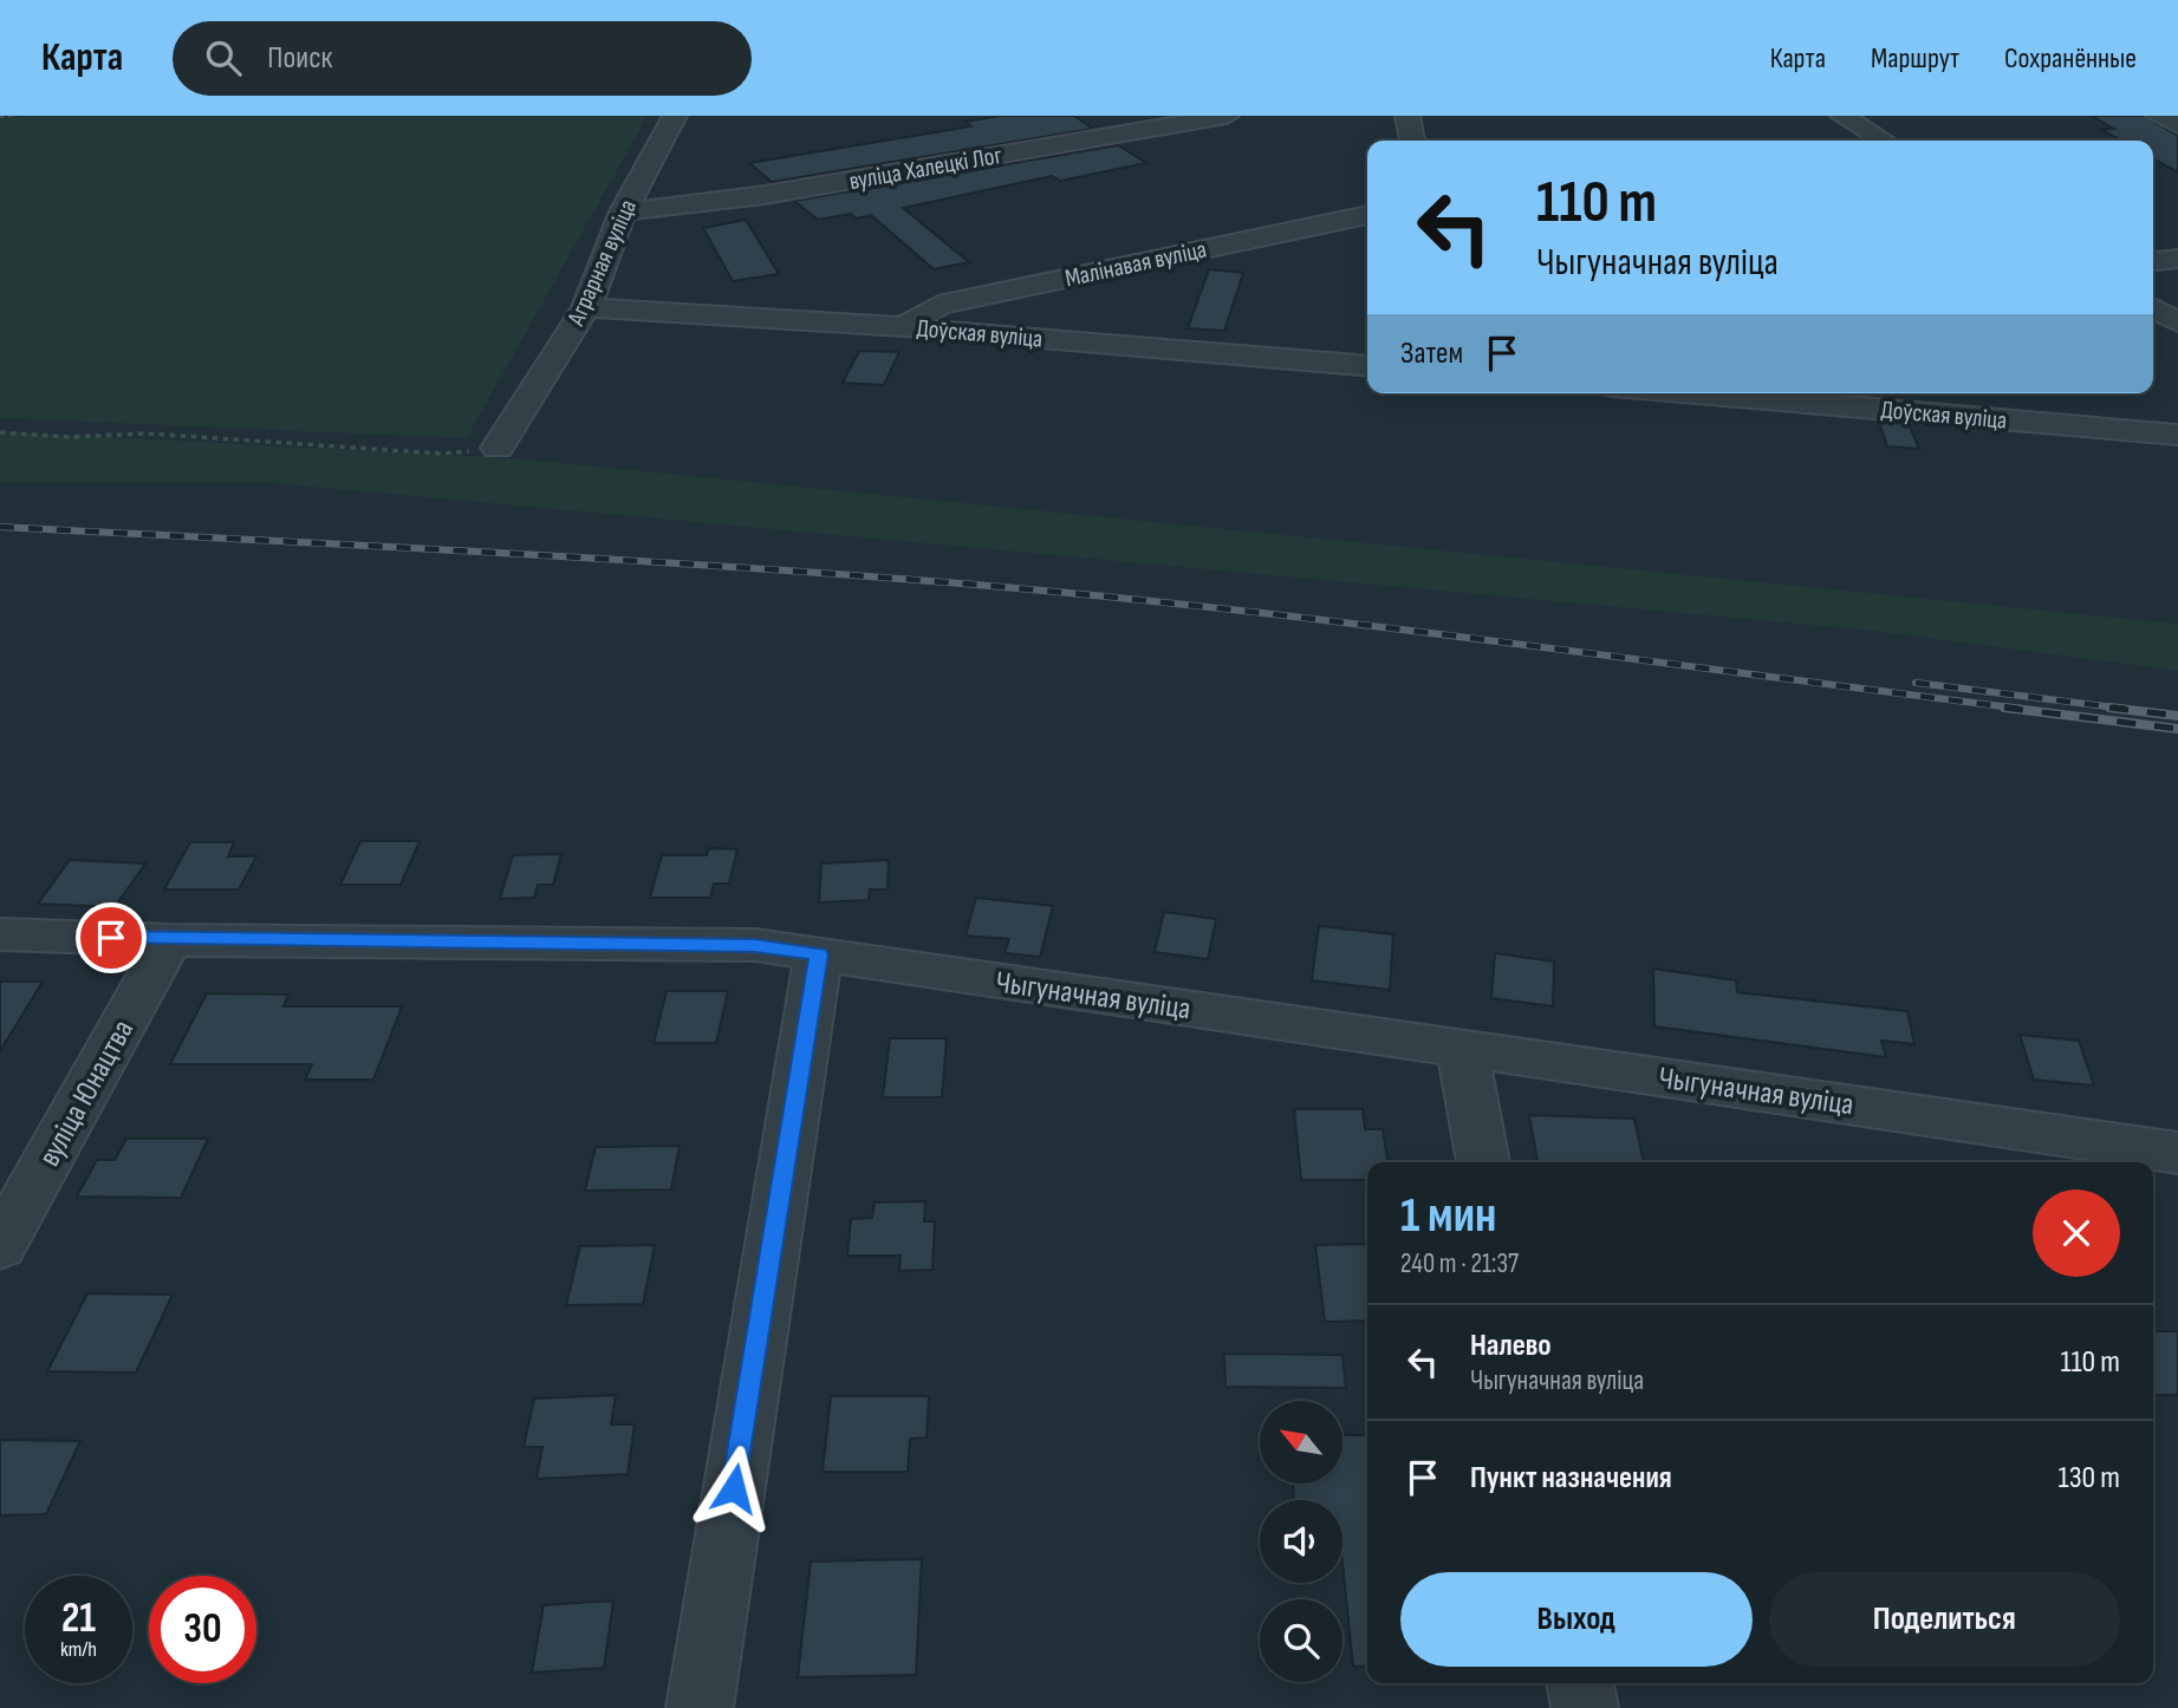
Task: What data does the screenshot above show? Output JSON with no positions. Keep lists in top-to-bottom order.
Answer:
{
  "streets": {
    "street": [
      "вуліца Халецкі Лог",
      "Аграрная вуліца",
      "Малінавая вуліца",
      "Доўская вуліца",
      "Чыгуначная вуліца",
      "вуліца Юнацтва"
    ]
  },
  "crossings": [
    ["вуліца Халецкі Лог", "Аграрная вуліца"],
    ["Аграрная вуліца", "Доўская вуліца"],
    ["Малінавая вуліца", "Доўская вуліца"],
    ["Чыгуначная вуліца", "вуліца Юнацтва"]
  ],
  "north": "top left",
  "page": {
    "header": "Карта",
    "search": "Поиск",
    "nav": ["Карта", "Маршрут", "Сохранённые"],
    "turn": ["110 m", "Чыгуначная вуліца"],
    "then": "Затем",
    "heading": ["1 мин", "240 m · 21:37"],
    "list": [
      {
        "name": "Налево",
        "note": "Чыгуначная вуліца",
        "value": "110 m"
      },
      {
        "name": "Пункт назначения",
        "value": "130 m"
      }
    ],
    "buttons": ["Выход", "Поделиться"],
    "speed": "21 km/h",
    "limit": "30"
  }
}
